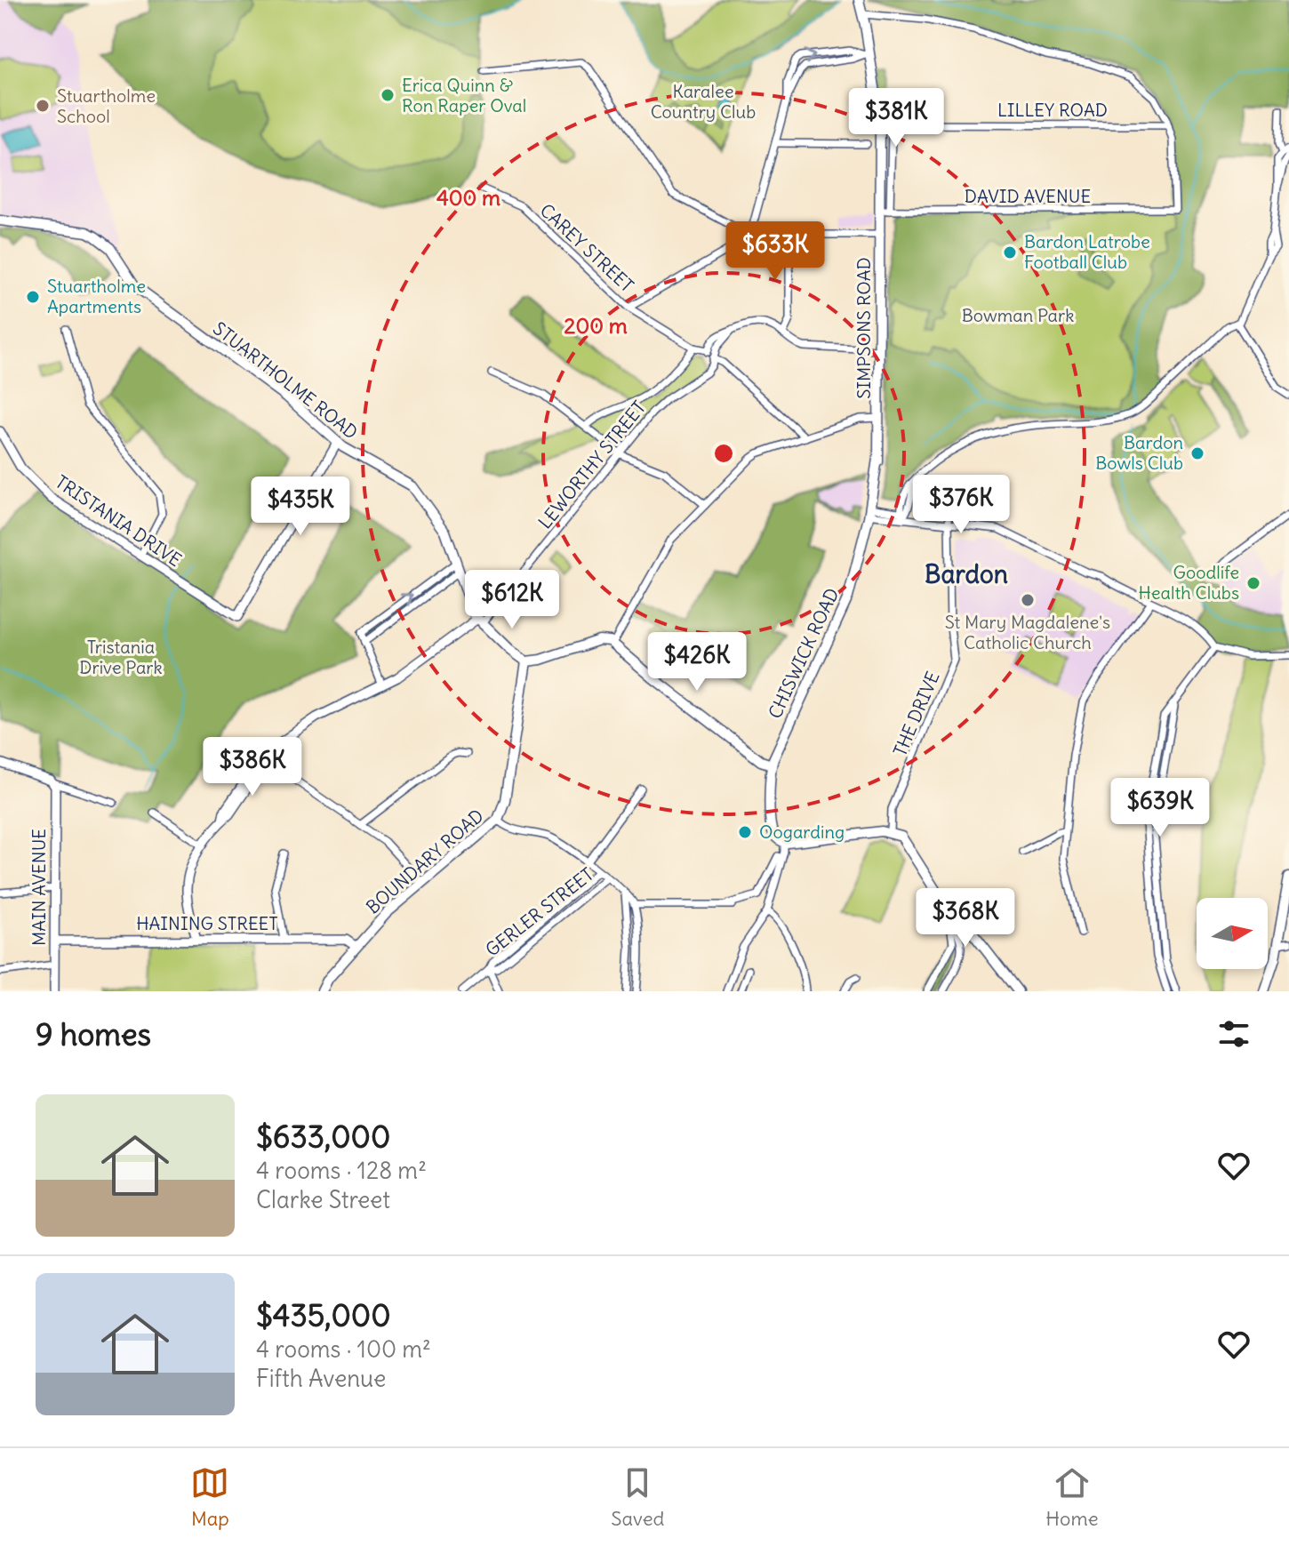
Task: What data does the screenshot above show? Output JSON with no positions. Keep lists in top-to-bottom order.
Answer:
{
  "streets": {
    "main road": [
      "SIMPSONS ROAD",
      "STUARTHOLME ROAD",
      "CHISWICK ROAD",
      "BOUNDARY ROAD"
    ],
    "street": [
      "LILLEY ROAD",
      "DAVID AVENUE",
      "CAREY STREET",
      "LEWORTHY STREET",
      "TRISTANIA DRIVE",
      "THE DRIVE",
      "MAIN AVENUE",
      "GERLER STREET",
      "HAINING STREET"
    ]
  },
  "crossings": [
    ["LILLEY ROAD", "DAVID AVENUE"],
    ["LILLEY ROAD", "SIMPSONS ROAD"],
    ["DAVID AVENUE", "SIMPSONS ROAD"],
    ["CAREY STREET", "LEWORTHY STREET"],
    ["SIMPSONS ROAD", "CHISWICK ROAD"],
    ["STUARTHOLME ROAD", "LEWORTHY STREET"],
    ["STUARTHOLME ROAD", "TRISTANIA DRIVE"],
    ["STUARTHOLME ROAD", "BOUNDARY ROAD"],
    ["BOUNDARY ROAD", "HAINING STREET"],
    ["MAIN AVENUE", "HAINING STREET"]
  ],
  "districts": ["Bardon"],
  "parks": ["Karalee Country Club", "Bowman Park", "Tristania Drive Park"],
  "places": [
    "Erica Quinn & Ron Raper Oval",
    "Stuartholme School",
    "Bardon Latrobe Football Club",
    "Stuartholme Apartments",
    "Bardon Bowls Club",
    "Goodlife Health Clubs",
    "St Mary Magdalene's Catholic Church",
    "Oogarding"
  ],
  "north": "right",
  "page": {
    "price": [
      "$381K",
      "$633K",
      "$376K",
      "$435K",
      "$612K",
      "$426K",
      "$386K",
      "$639K",
      "$368K"
    ],
    "heading": "9 homes",
    "list": [
      {
        "name": "$633,000",
        "note": "4 rooms · 128 m² · Clarke Street"
      },
      {
        "name": "$435,000",
        "note": "4 rooms · 100 m² · Fifth Avenue"
      }
    ],
    "tabs": ["Map", "Saved", "Home"]
  },
  "rings": ["400 m", "200 m"]
}
